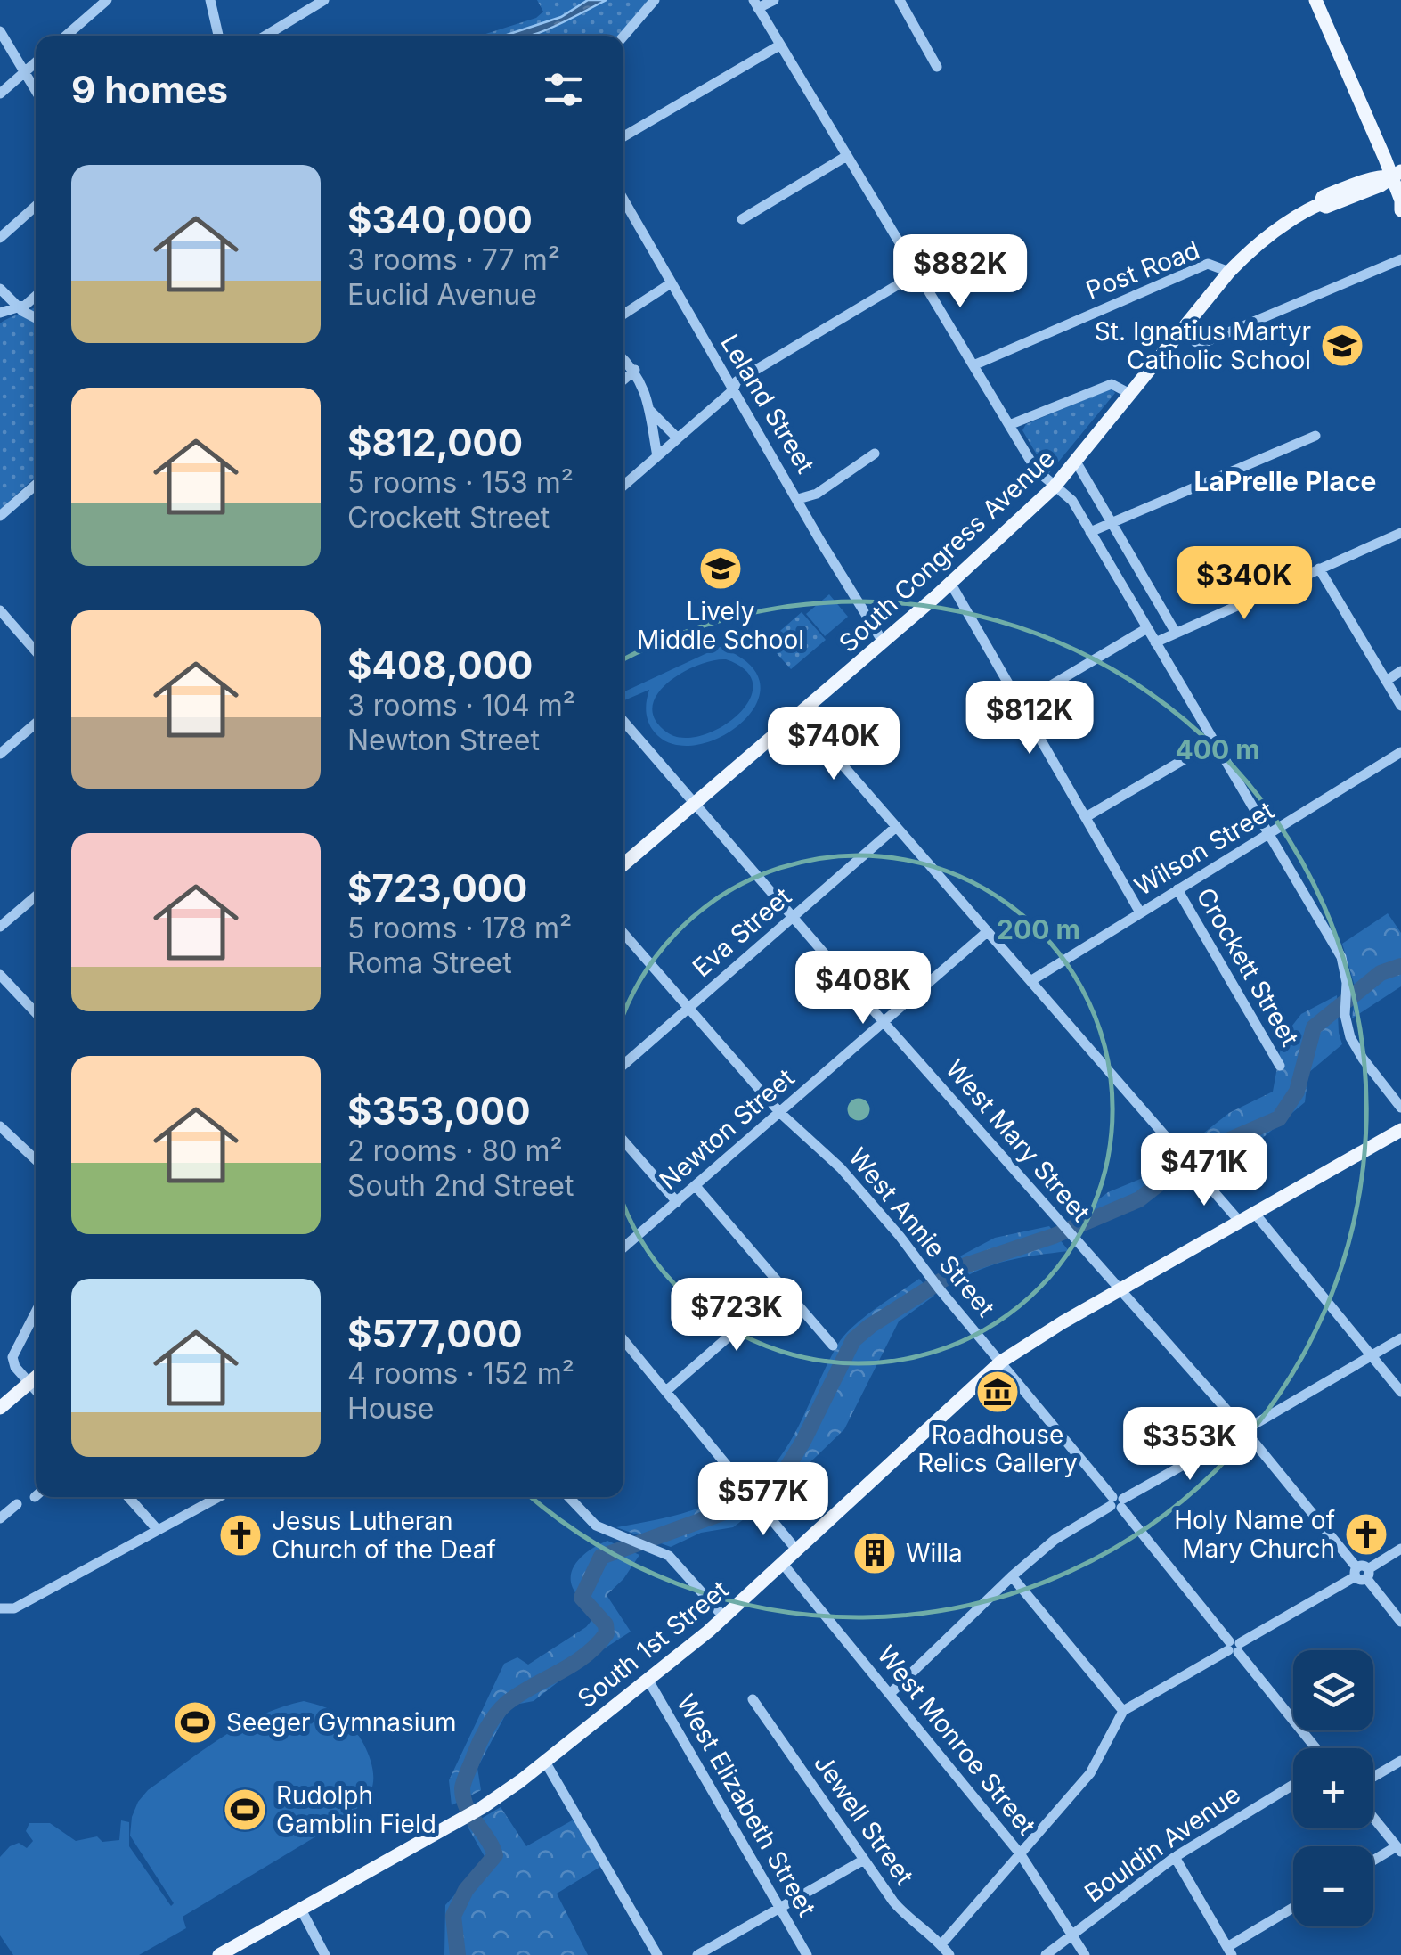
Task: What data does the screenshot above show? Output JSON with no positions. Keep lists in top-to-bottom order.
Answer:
{
  "streets": {
    "main road": ["South Congress Avenue", "South 1st Street"],
    "street": [
      "Post Road",
      "Leland Street",
      "Wilson Street",
      "Eva Street",
      "Crockett Street",
      "Newton Street",
      "West Mary Street",
      "West Annie Street",
      "West Monroe Street",
      "West Elizabeth Street",
      "Jewell Street",
      "Bouldin Avenue"
    ]
  },
  "crossings": [
    ["Post Road", "South Congress Avenue"],
    ["Leland Street", "South Congress Avenue"],
    ["South Congress Avenue", "West Mary Street"],
    ["Wilson Street", "Crockett Street"],
    ["Eva Street", "West Mary Street"],
    ["Eva Street", "West Annie Street"],
    ["Newton Street", "West Mary Street"],
    ["Newton Street", "West Annie Street"],
    ["West Mary Street", "South 1st Street"],
    ["West Annie Street", "South 1st Street"],
    ["South 1st Street", "West Monroe Street"],
    ["South 1st Street", "West Elizabeth Street"],
    ["West Monroe Street", "Bouldin Avenue"]
  ],
  "districts": ["LaPrelle Place"],
  "places": {
    "school or university": ["St. Ignatius Martyr Catholic School", "Lively Middle School"],
    "museum": ["Roadhouse Relics Gallery"],
    "church": ["Holy Name of Mary Church", "Jesus Lutheran Church of the Deaf"],
    "building": ["Willa"],
    "sports": ["Seeger Gymnasium", "Rudolph Gamblin Field"]
  },
  "page": {
    "heading": "9 homes",
    "list": [
      {
        "name": "$340,000",
        "note": "3 rooms · 77 m² · Euclid Avenue"
      },
      {
        "name": "$812,000",
        "note": "5 rooms · 153 m² · Crockett Street"
      },
      {
        "name": "$408,000",
        "note": "3 rooms · 104 m² · Newton Street"
      },
      {
        "name": "$723,000",
        "note": "5 rooms · 178 m² · Roma Street"
      },
      {
        "name": "$353,000",
        "note": "2 rooms · 80 m² · South 2nd Street"
      },
      {
        "name": "$577,000",
        "note": "4 rooms · 152 m² · House"
      }
    ],
    "price": [
      "$882K",
      "$340K",
      "$812K",
      "$740K",
      "$408K",
      "$471K",
      "$723K",
      "$353K",
      "$577K"
    ],
    "map_buttons": ["+", "−"]
  },
  "rings": ["400 m", "200 m"]
}
